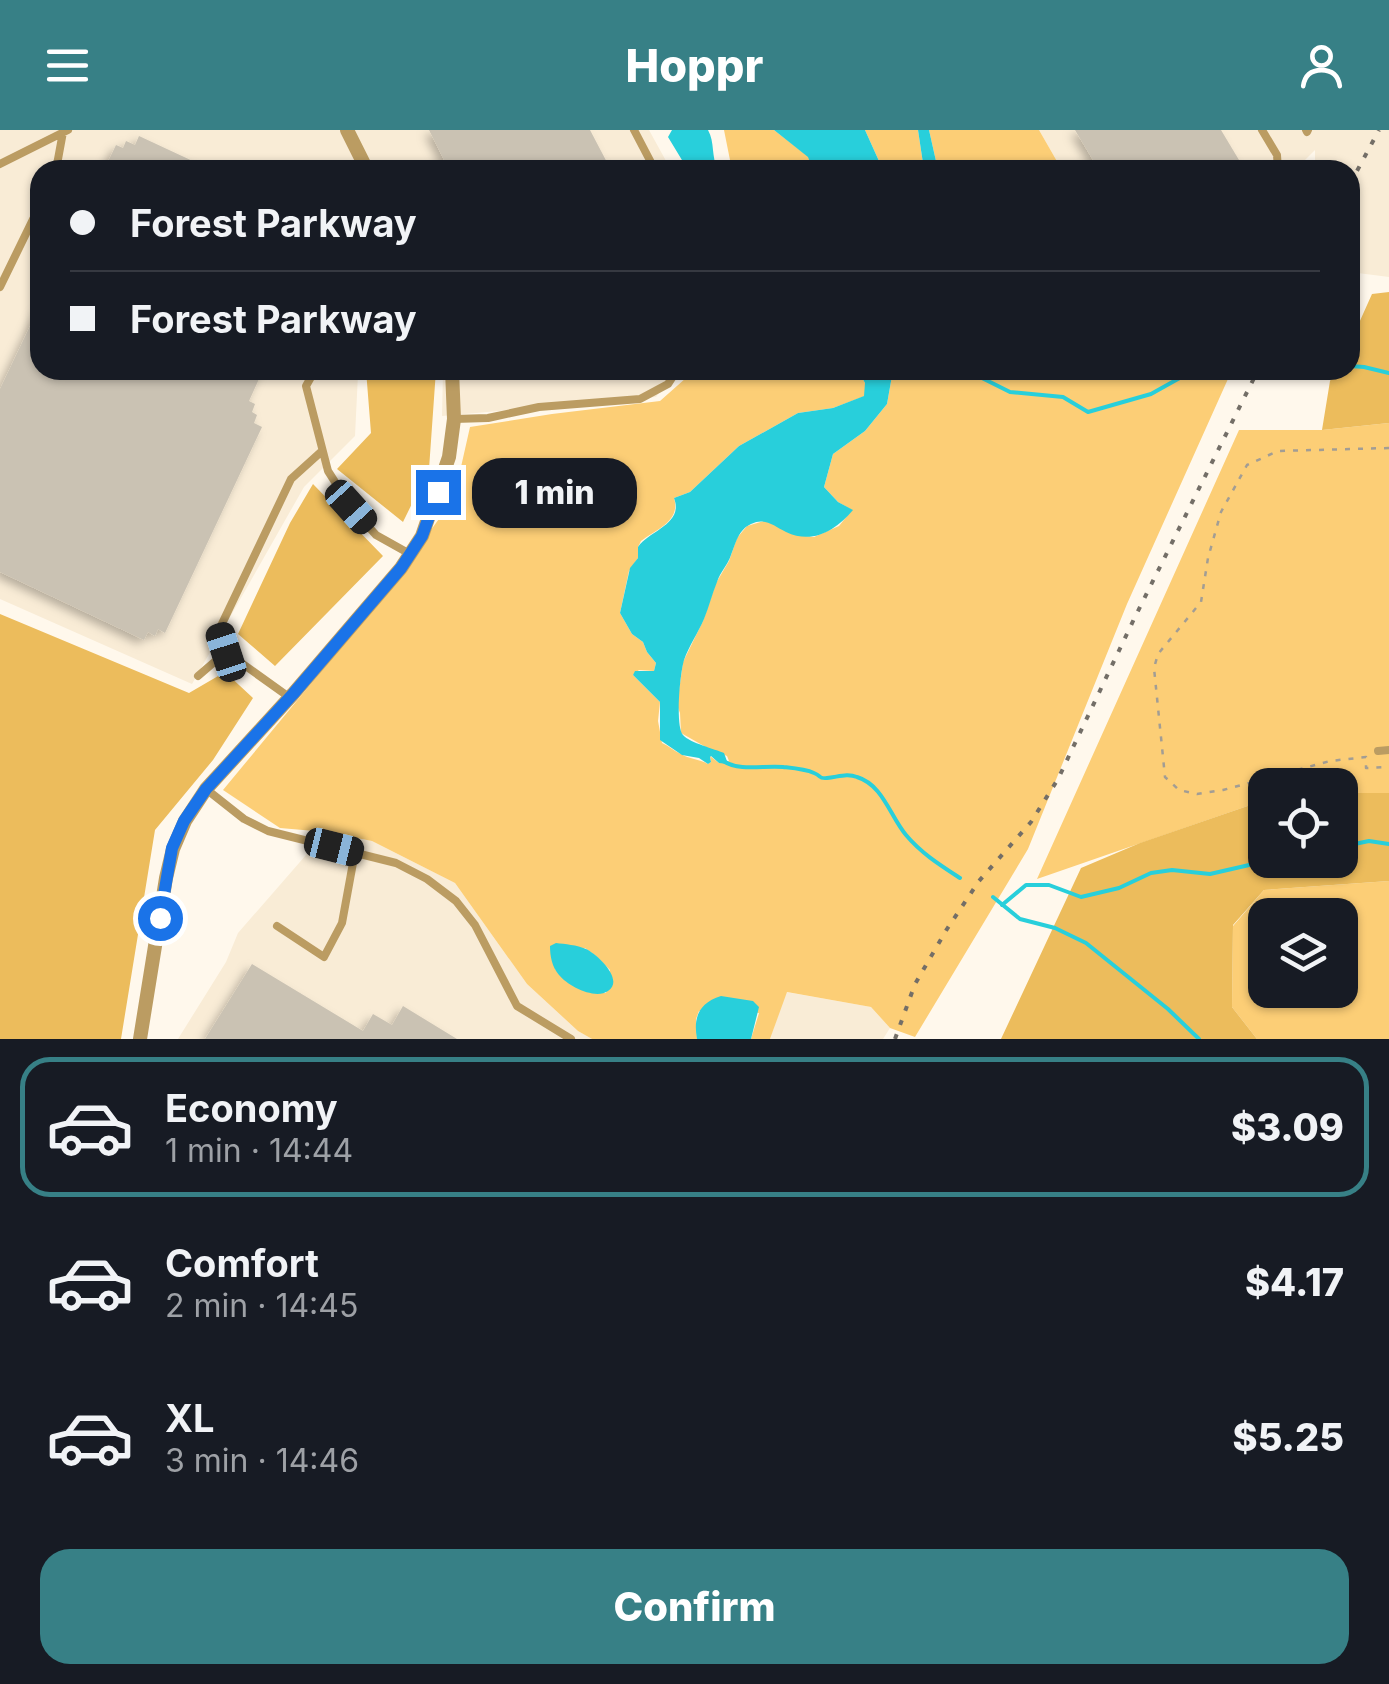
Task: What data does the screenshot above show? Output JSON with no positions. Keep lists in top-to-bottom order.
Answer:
{
  "page": {
    "header": "Hoppr",
    "banner": ["Forest Parkway", "Forest Parkway"],
    "bubble": "1 min",
    "list": [
      {
        "name": "Economy",
        "note": "1 min · 14:44",
        "value": "$3.09"
      },
      {
        "name": "Comfort",
        "note": "2 min · 14:45",
        "value": "$4.17"
      },
      {
        "name": "XL",
        "note": "3 min · 14:46",
        "value": "$5.25"
      }
    ],
    "buttons": "Confirm"
  }
}
